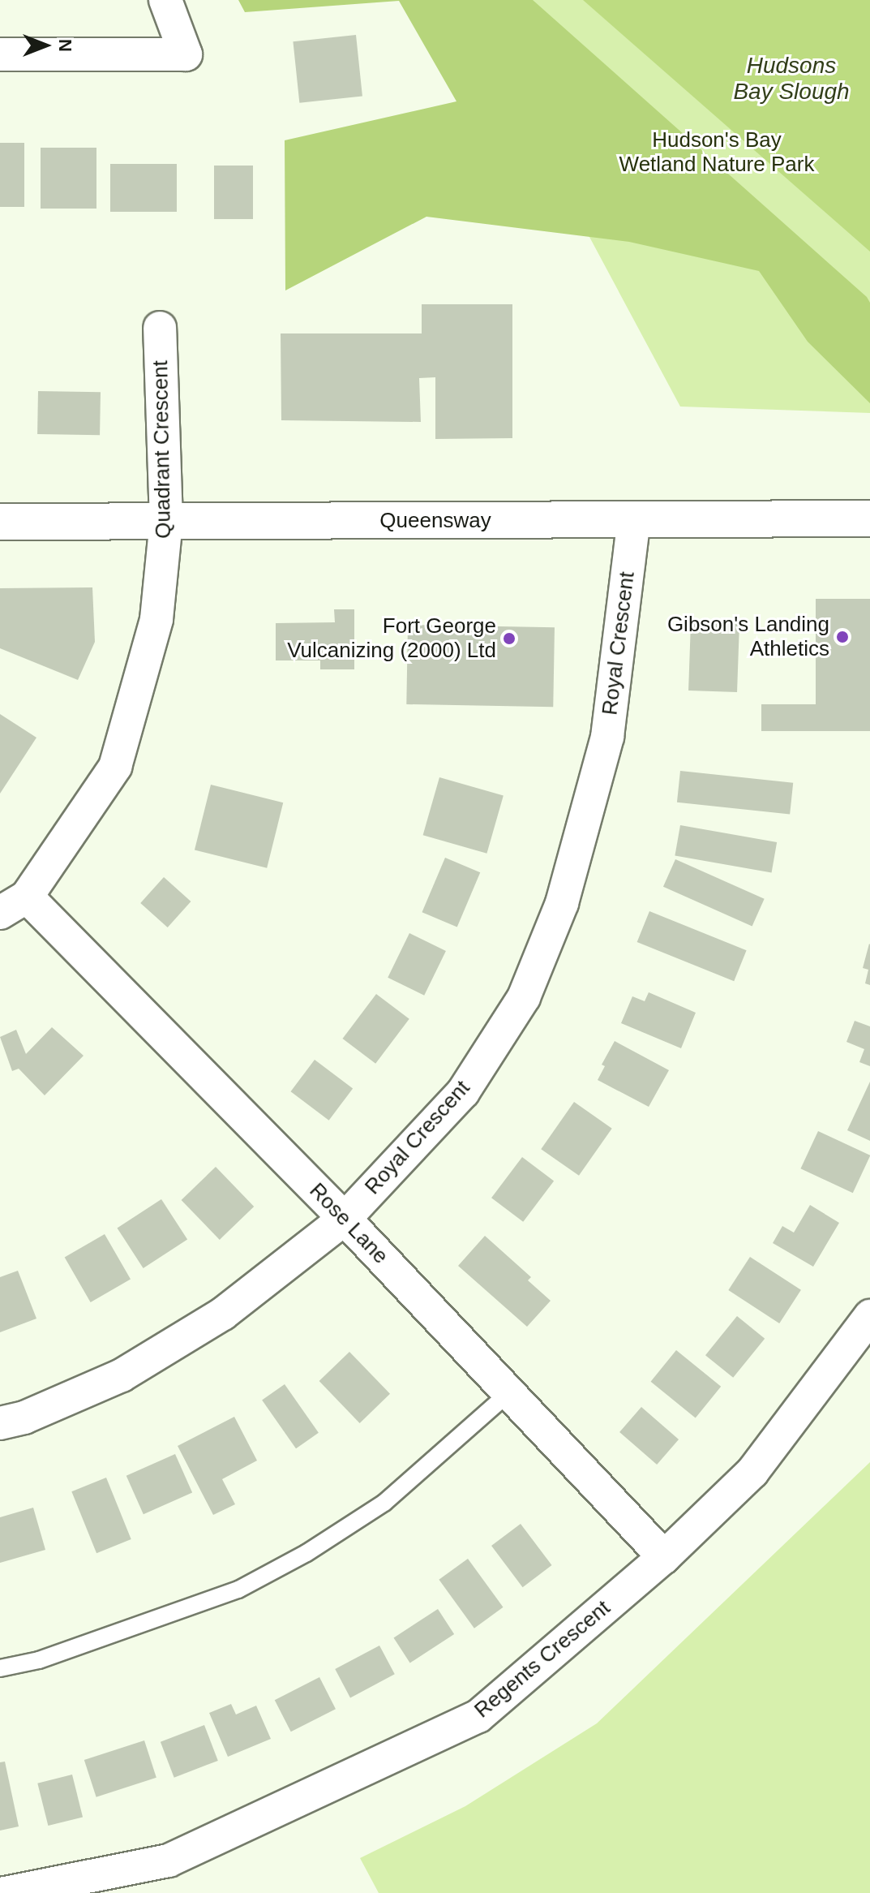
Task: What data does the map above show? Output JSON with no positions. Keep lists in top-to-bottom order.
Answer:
{
  "streets": {
    "main road": ["Queensway"],
    "street": [
      "Quadrant Crescent",
      "Royal Crescent",
      "Rose Lane",
      "Regents Crescent"
    ]
  },
  "crossings": [
    ["Quadrant Crescent", "Queensway"],
    ["Quadrant Crescent", "Rose Lane"],
    ["Queensway", "Royal Crescent"],
    ["Royal Crescent", "Rose Lane"],
    ["Rose Lane", "Regents Crescent"]
  ],
  "water": ["Hudsons Bay Slough"],
  "parks": ["Hudson's Bay Wetland Nature Park"],
  "places": ["Gibson's Landing Athletics", "Fort George Vulcanizing (2000) Ltd"],
  "north": "right"
}
